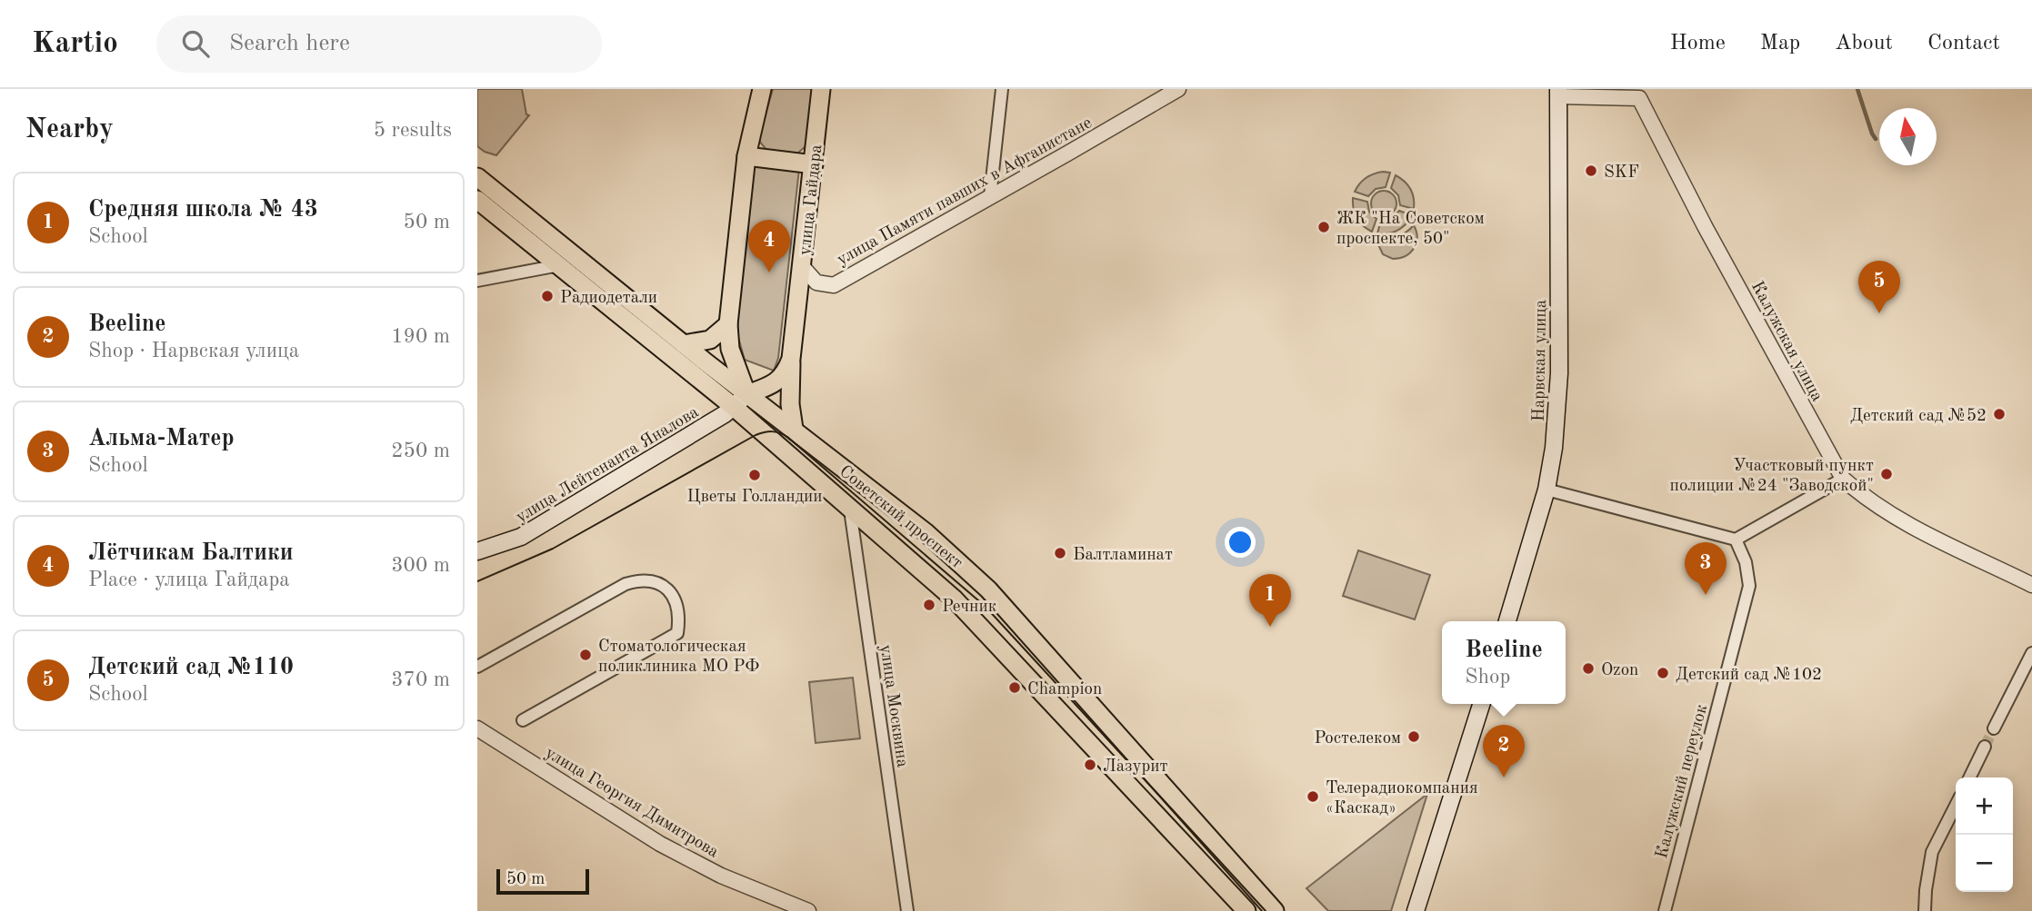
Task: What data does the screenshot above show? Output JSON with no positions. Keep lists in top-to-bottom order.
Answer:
{
  "streets": {
    "main road": [
      "улица Гайдара",
      "Нарвская улица",
      "улица Лейтенанта Яналова",
      "Советский проспект"
    ],
    "street": [
      "улица Памяти павших в Афганистане",
      "Калужская улица",
      "улица Москвина",
      "Калужский переулок",
      "улица Георгия Димитрова"
    ]
  },
  "crossings": [
    ["улица Памяти павших в Афганистане", "улица Гайдара"],
    ["улица Гайдара", "Советский проспект"],
    ["Калужская улица", "Нарвская улица"],
    ["улица Лейтенанта Яналова", "Советский проспект"],
    ["Советский проспект", "улица Москвина"]
  ],
  "places": [
    "SKF",
    "ЖК \"На Советском проспекте, 50\"",
    "Радиодетали",
    "Детский сад №52",
    "Участковый пункт полиции №24 \"Заводской\"",
    "Цветы Голландии",
    "Балтламинат",
    "Речник",
    "Стоматологическая поликлиника МО РФ",
    "Ozon",
    "Детский сад №102",
    "Champion",
    "Ростелеком",
    "Лазурит",
    "Телерадиокомпания «Каскад»"
  ],
  "scale_bar": "50 m",
  "north": "top",
  "page": {
    "header": "Kartio",
    "search": "Search here",
    "nav": [
      "Home",
      "Map",
      "About",
      "Contact"
    ],
    "heading": ["Nearby", "5 results"],
    "list": [
      {
        "mark": "1",
        "name": "Средняя школа № 43",
        "note": "School",
        "value": "50 m"
      },
      {
        "mark": "2",
        "name": "Beeline",
        "note": "Shop · Нарвская улица",
        "value": "190 m"
      },
      {
        "mark": "3",
        "name": "Альма-Матер",
        "note": "School",
        "value": "250 m"
      },
      {
        "mark": "4",
        "name": "Лётчикам Балтики",
        "note": "Place · улица Гайдара",
        "value": "300 m"
      },
      {
        "mark": "5",
        "name": "Детский сад №110",
        "note": "School",
        "value": "370 m"
      }
    ],
    "pins": [
      "4",
      "5",
      "3",
      "1",
      "2"
    ],
    "popup": ["Beeline", "Shop"],
    "map_buttons": ["+", "−"],
    "scale": "50 m"
  }
}
